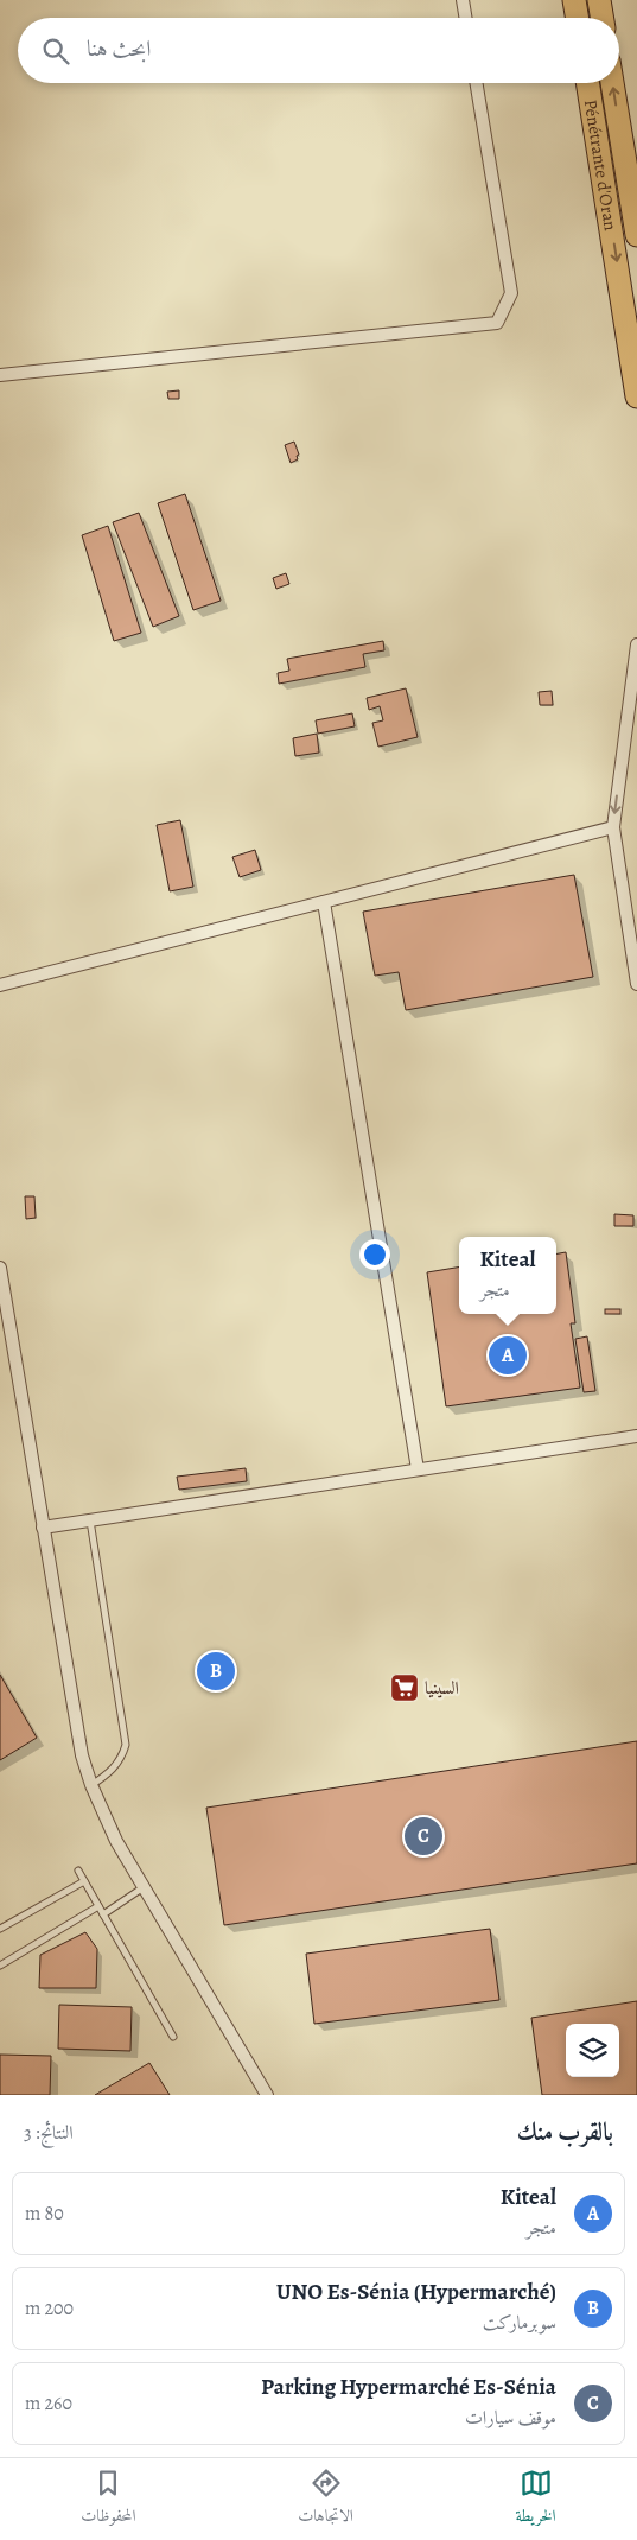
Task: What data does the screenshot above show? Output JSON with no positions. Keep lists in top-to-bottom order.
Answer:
{
  "streets": {
    "highway": ["Pénétrante d'Oran"]
  },
  "places": {
    "supermarket": ["السينيا"]
  },
  "page": {
    "search": "ابحث هنا",
    "popup": ["Kiteal", "متجر"],
    "pins": ["A", "B", "C"],
    "heading": ["بالقرب منك", "النتائج: 3"],
    "list": [
      {
        "mark": "A",
        "name": "Kiteal",
        "note": "متجر",
        "value": "80 m"
      },
      {
        "mark": "B",
        "name": "UNO Es-Sénia (Hypermarché)",
        "note": "سوبرماركت",
        "value": "200 m"
      },
      {
        "mark": "C",
        "name": "Parking Hypermarché Es-Sénia",
        "note": "موقف سيارات",
        "value": "260 m"
      }
    ],
    "nav": ["الخريطة", "الاتجاهات", "المحفوظات"]
  }
}
